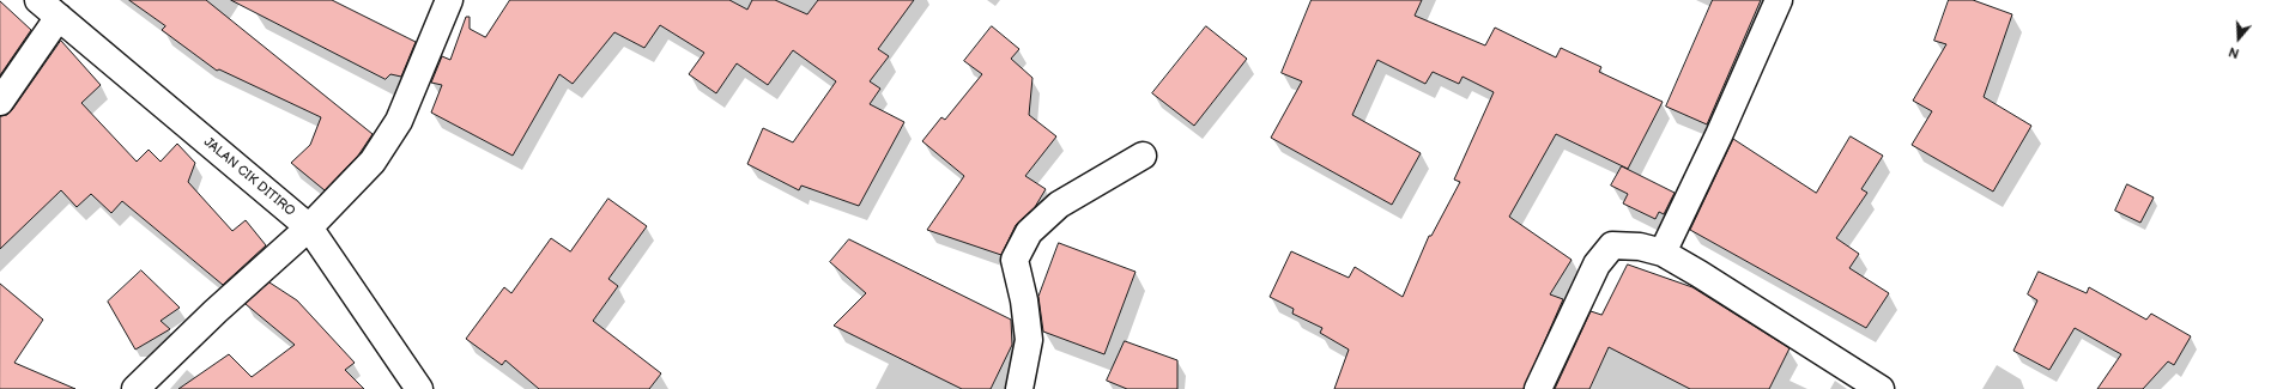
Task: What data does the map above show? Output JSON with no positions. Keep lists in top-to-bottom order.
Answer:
{
  "streets": {
    "street": ["JALAN CIK DITIRO"]
  },
  "north": "bottom"
}
